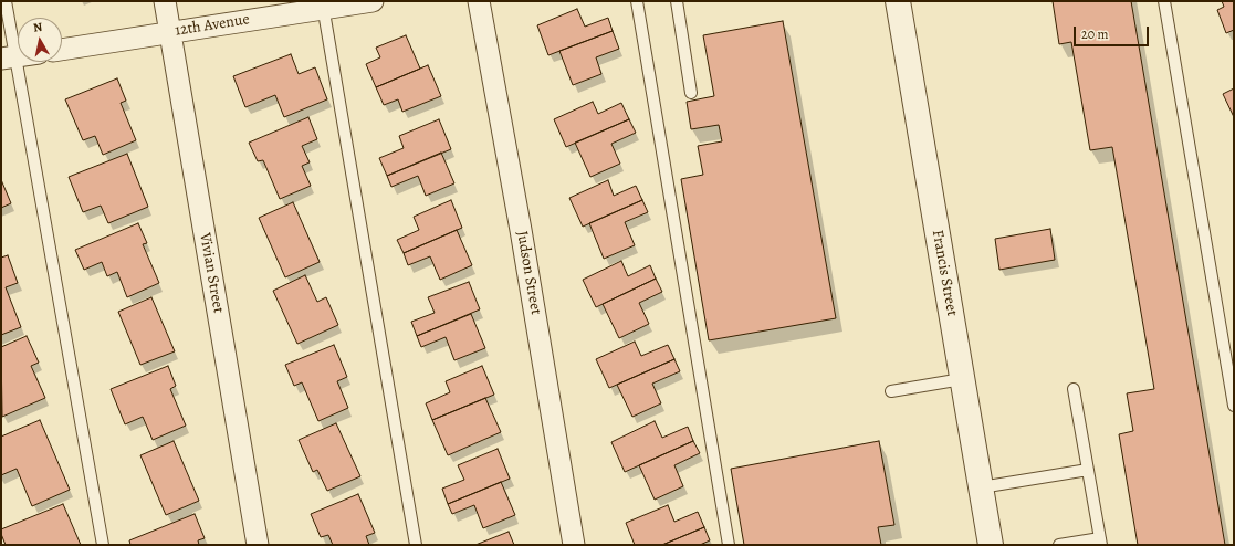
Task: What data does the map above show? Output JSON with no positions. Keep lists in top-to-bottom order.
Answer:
{
  "streets": {
    "street": [
      "12th Avenue",
      "Vivian Street",
      "Judson Street",
      "Francis Street"
    ]
  },
  "crossings": [
    ["12th Avenue", "Vivian Street"]
  ],
  "scale_bar": "20 m",
  "north": "top"
}
